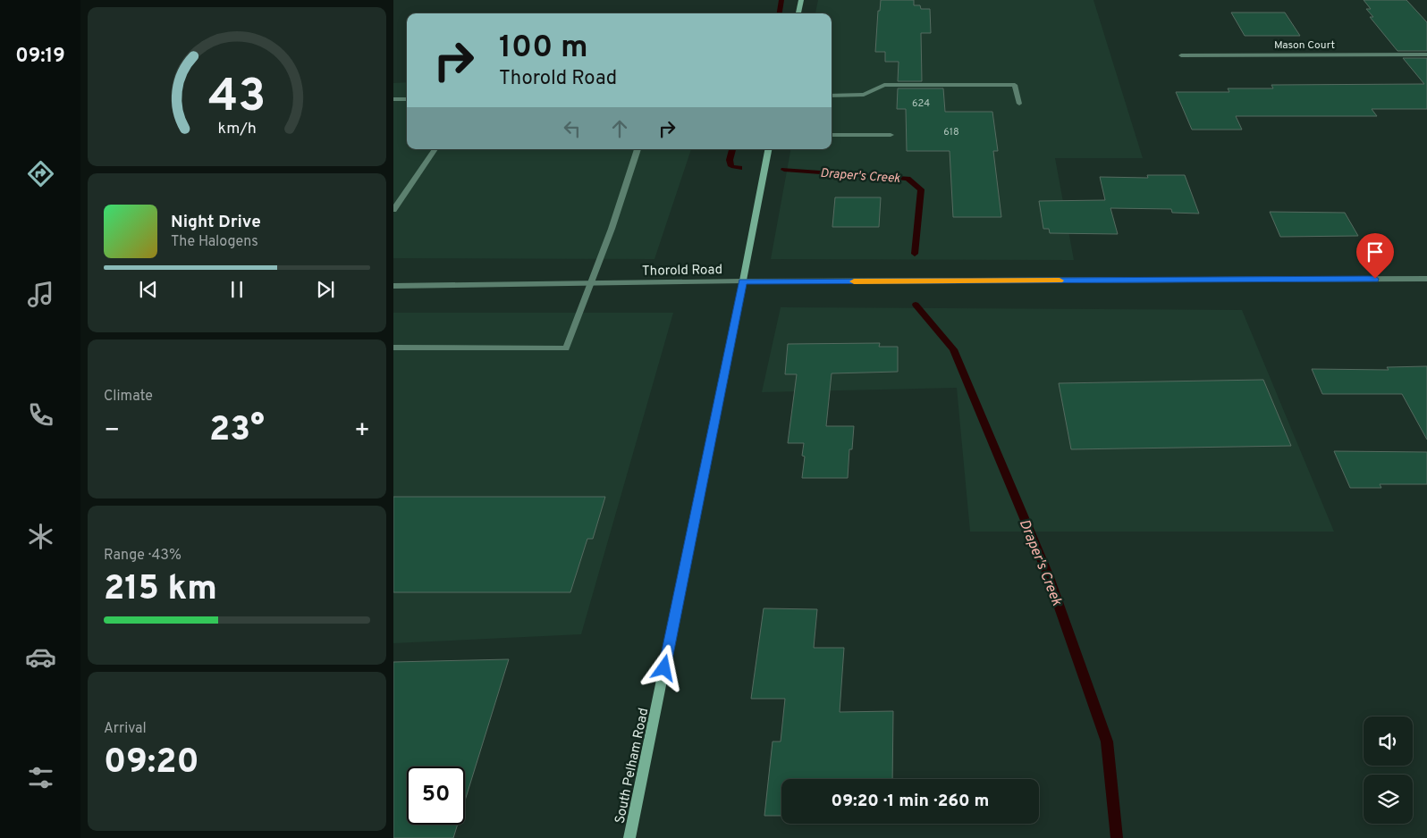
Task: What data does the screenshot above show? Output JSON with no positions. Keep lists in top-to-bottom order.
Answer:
{
  "streets": {
    "main road": ["South Pelham Road"],
    "street": ["Mason Court", "Thorold Road"]
  },
  "crossings": [
    ["Thorold Road", "South Pelham Road"]
  ],
  "water": ["Draper's Creek"],
  "house_numbers": ["624", "618"],
  "page": {
    "tabs": "09:19",
    "turn": ["100 m", "Thorold Road"],
    "song": ["Night Drive", "The Halogens"],
    "tile": [
      "Climate",
      ["Range · 43%", "215 km"],
      ["Arrival", "09:20"]
    ],
    "heat": ["−", "23°", "+"],
    "limit": "50",
    "trip": "09:20 · 1 min · 260 m",
    "gauge": ["43", "km/h"]
  }
}
